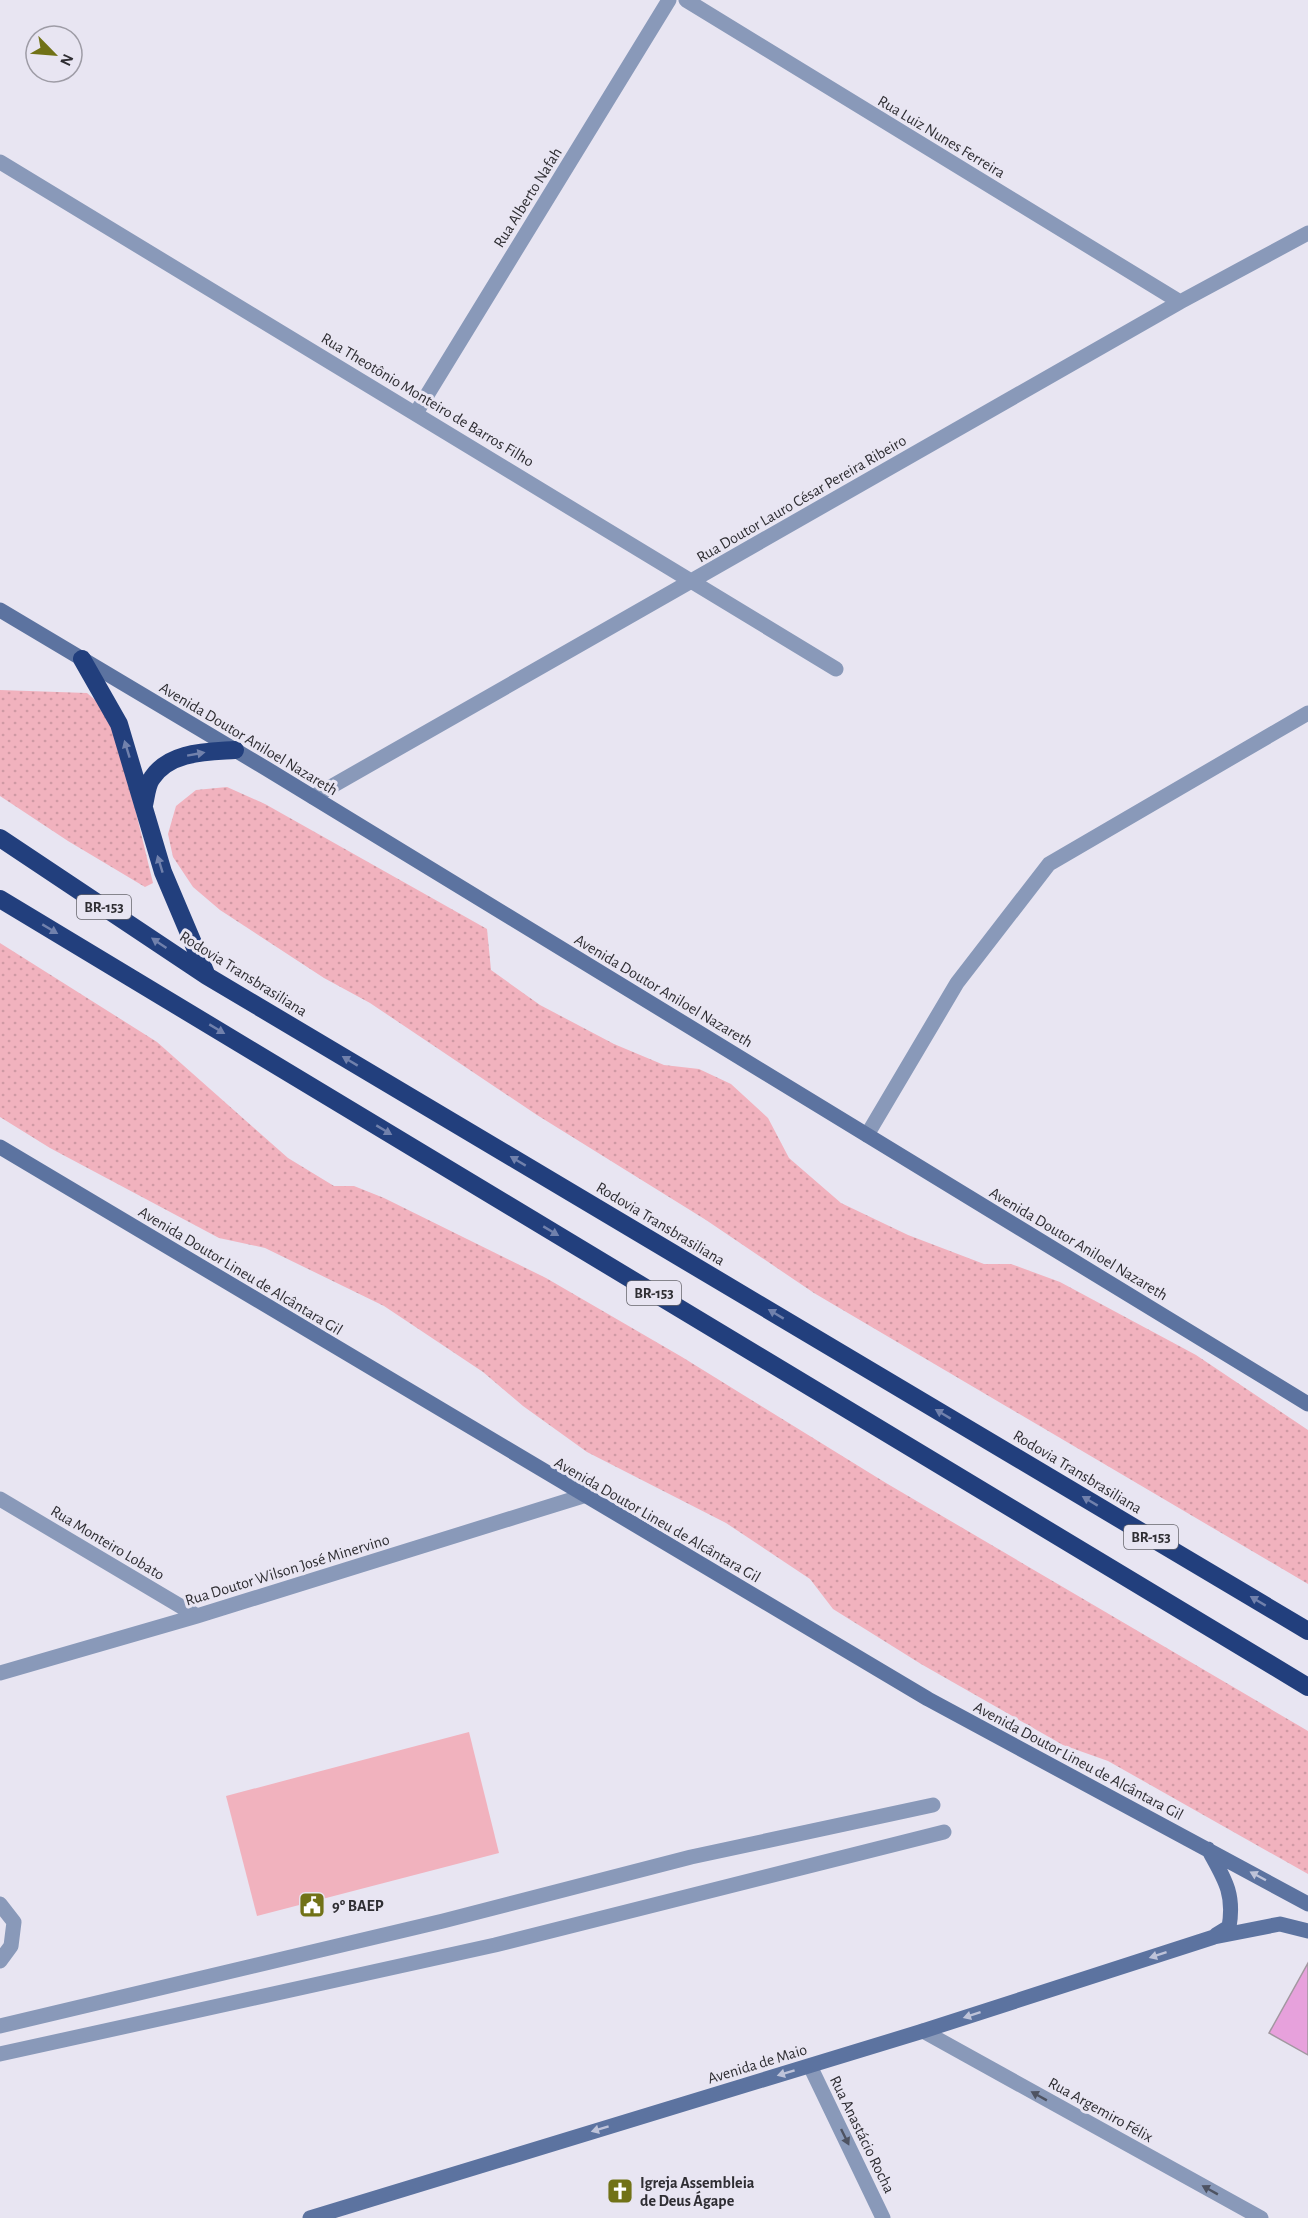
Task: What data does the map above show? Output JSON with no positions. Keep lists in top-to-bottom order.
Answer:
{
  "streets": {
    "highway": ["BR-153", "Rodovia Transbrasiliana"],
    "main road": ["Avenida Doutor Aniloel Nazareth", "Avenida Doutor Lineu de Alcântara Gil", "Avenida de Maio"],
    "street": [
      "Rua Luiz Nunes Ferreira",
      "Rua Alberto Nafah",
      "Rua Theotônio Monteiro de Barros Filho",
      "Rua Doutor Lauro César Pereira Ribeiro",
      "Rua Monteiro Lobato",
      "Rua Doutor Wilson José Minervino",
      "Rua Argemiro Félix",
      "Rua Anastácio Rocha"
    ]
  },
  "crossings": [
    ["Rua Luiz Nunes Ferreira", "Rua Doutor Lauro César Pereira Ribeiro"],
    ["Rua Alberto Nafah", "Rua Theotônio Monteiro de Barros Filho"],
    ["Rua Theotônio Monteiro de Barros Filho", "Rua Doutor Lauro César Pereira Ribeiro"],
    ["Rua Doutor Lauro César Pereira Ribeiro", "Avenida Doutor Aniloel Nazareth"],
    ["Avenida Doutor Lineu de Alcântara Gil", "Rua Doutor Wilson José Minervino"],
    ["Rua Monteiro Lobato", "Rua Doutor Wilson José Minervino"],
    ["Avenida de Maio", "Rua Argemiro Félix"],
    ["Avenida de Maio", "Rua Anastácio Rocha"]
  ],
  "one_way": ["Avenida de Maio", "Rua Argemiro Félix", "Rua Anastácio Rocha"],
  "places": {
    "public building": ["9º BAEP"],
    "church": ["Igreja Assembleia de Deus Ágape"]
  },
  "north": "bottom right"
}
